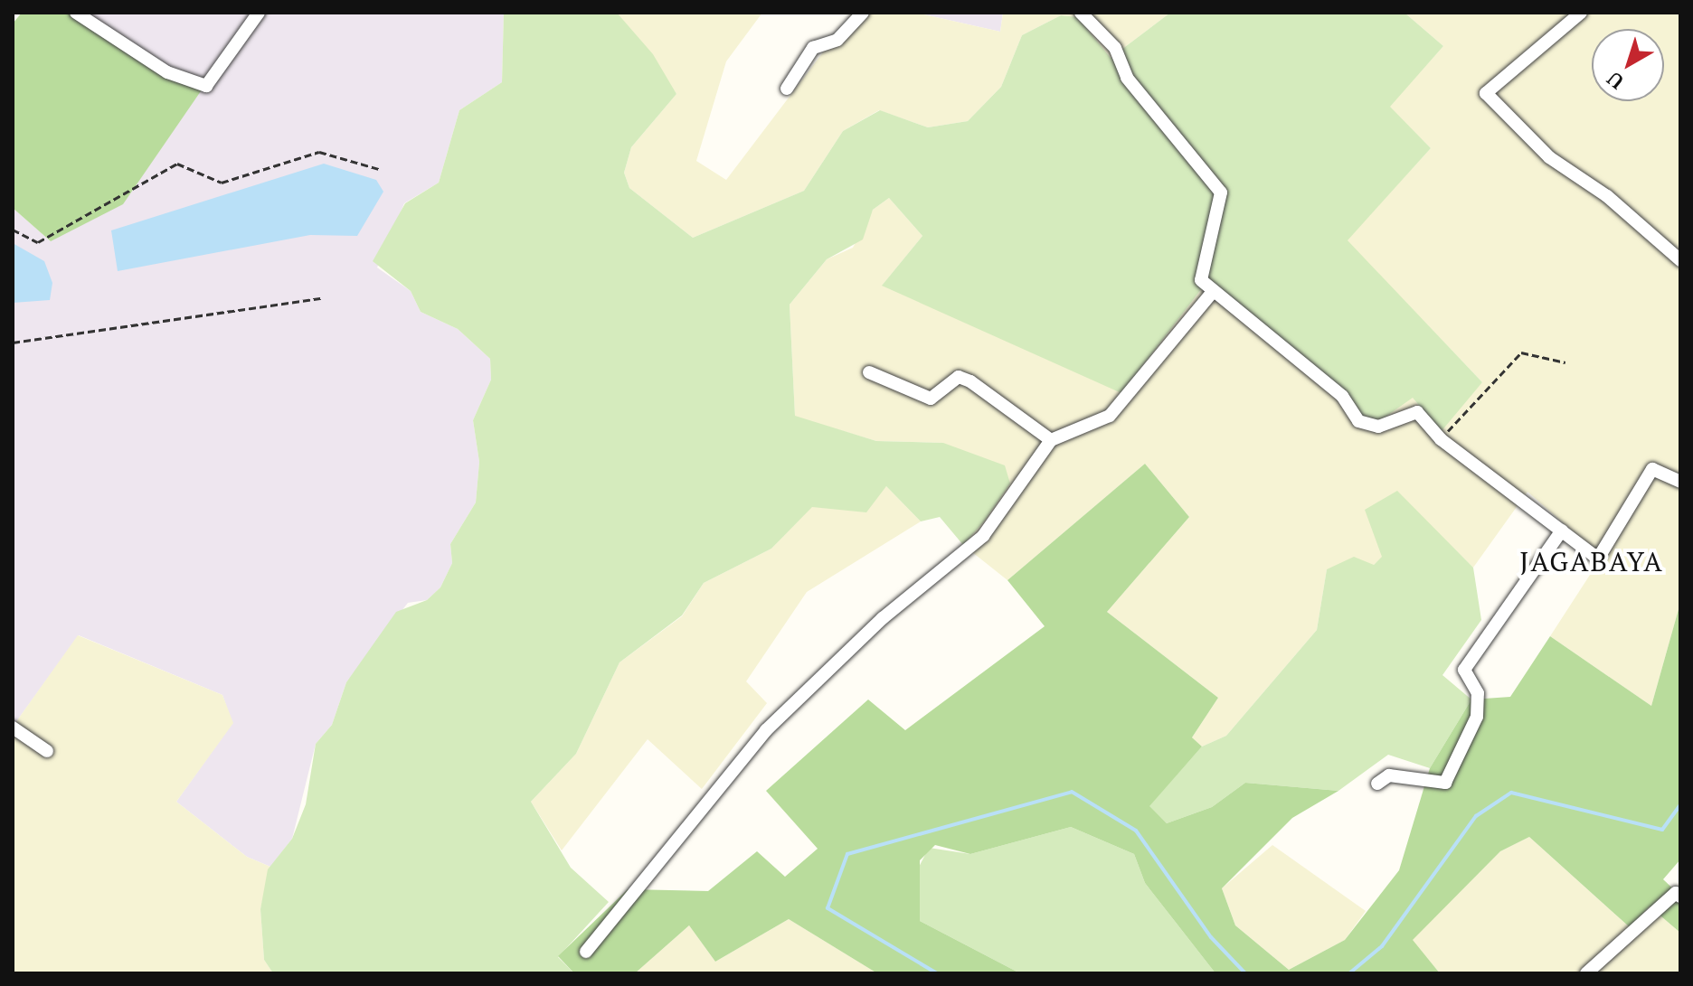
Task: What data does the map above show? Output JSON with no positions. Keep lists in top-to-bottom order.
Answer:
{
  "districts": ["JAGABAYA"],
  "north": "bottom left"
}
